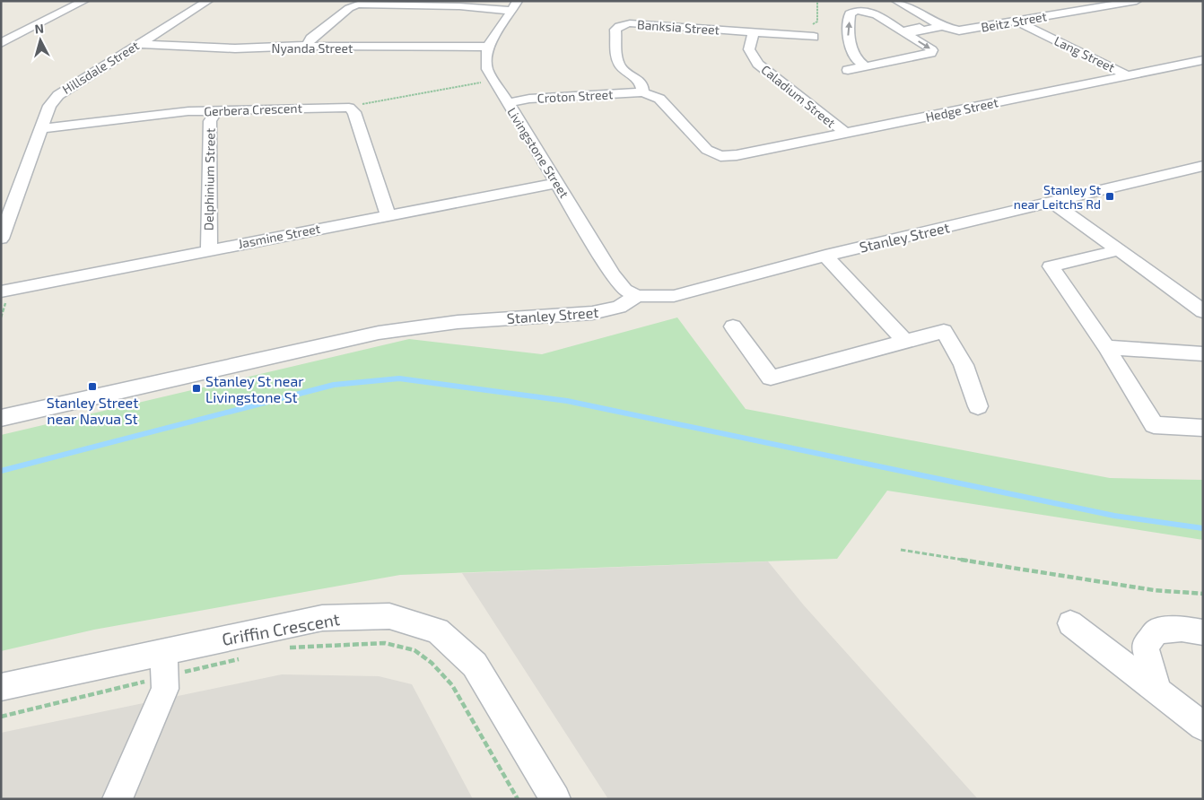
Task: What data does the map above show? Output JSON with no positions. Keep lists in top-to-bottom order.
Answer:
{
  "streets": {
    "street": [
      "Beitz Street",
      "Banksia Street",
      "Nyanda Street",
      "Lang Street",
      "Hillsdale Street",
      "Croton Street",
      "Caladium Street",
      "Gerbera Crescent",
      "Hedge Street",
      "Livingstone Street",
      "Delphinium Street",
      "Jasmine Street",
      "Stanley Street",
      "Griffin Crescent"
    ]
  },
  "crossings": [
    ["Beitz Street", "Lang Street"],
    ["Banksia Street", "Croton Street"],
    ["Banksia Street", "Caladium Street"],
    ["Banksia Street", "Hedge Street"],
    ["Nyanda Street", "Hillsdale Street"],
    ["Nyanda Street", "Livingstone Street"],
    ["Lang Street", "Hedge Street"],
    ["Hillsdale Street", "Gerbera Crescent"],
    ["Croton Street", "Hedge Street"],
    ["Croton Street", "Livingstone Street"],
    ["Caladium Street", "Hedge Street"],
    ["Gerbera Crescent", "Delphinium Street"],
    ["Livingstone Street", "Jasmine Street"],
    ["Livingstone Street", "Stanley Street"],
    ["Delphinium Street", "Jasmine Street"]
  ],
  "places": {
    "transit": ["Stanley St near Leitchs Rd", "Stanley Street near Navua St", "Stanley St near Livingstone St"]
  },
  "north": "top"
}
